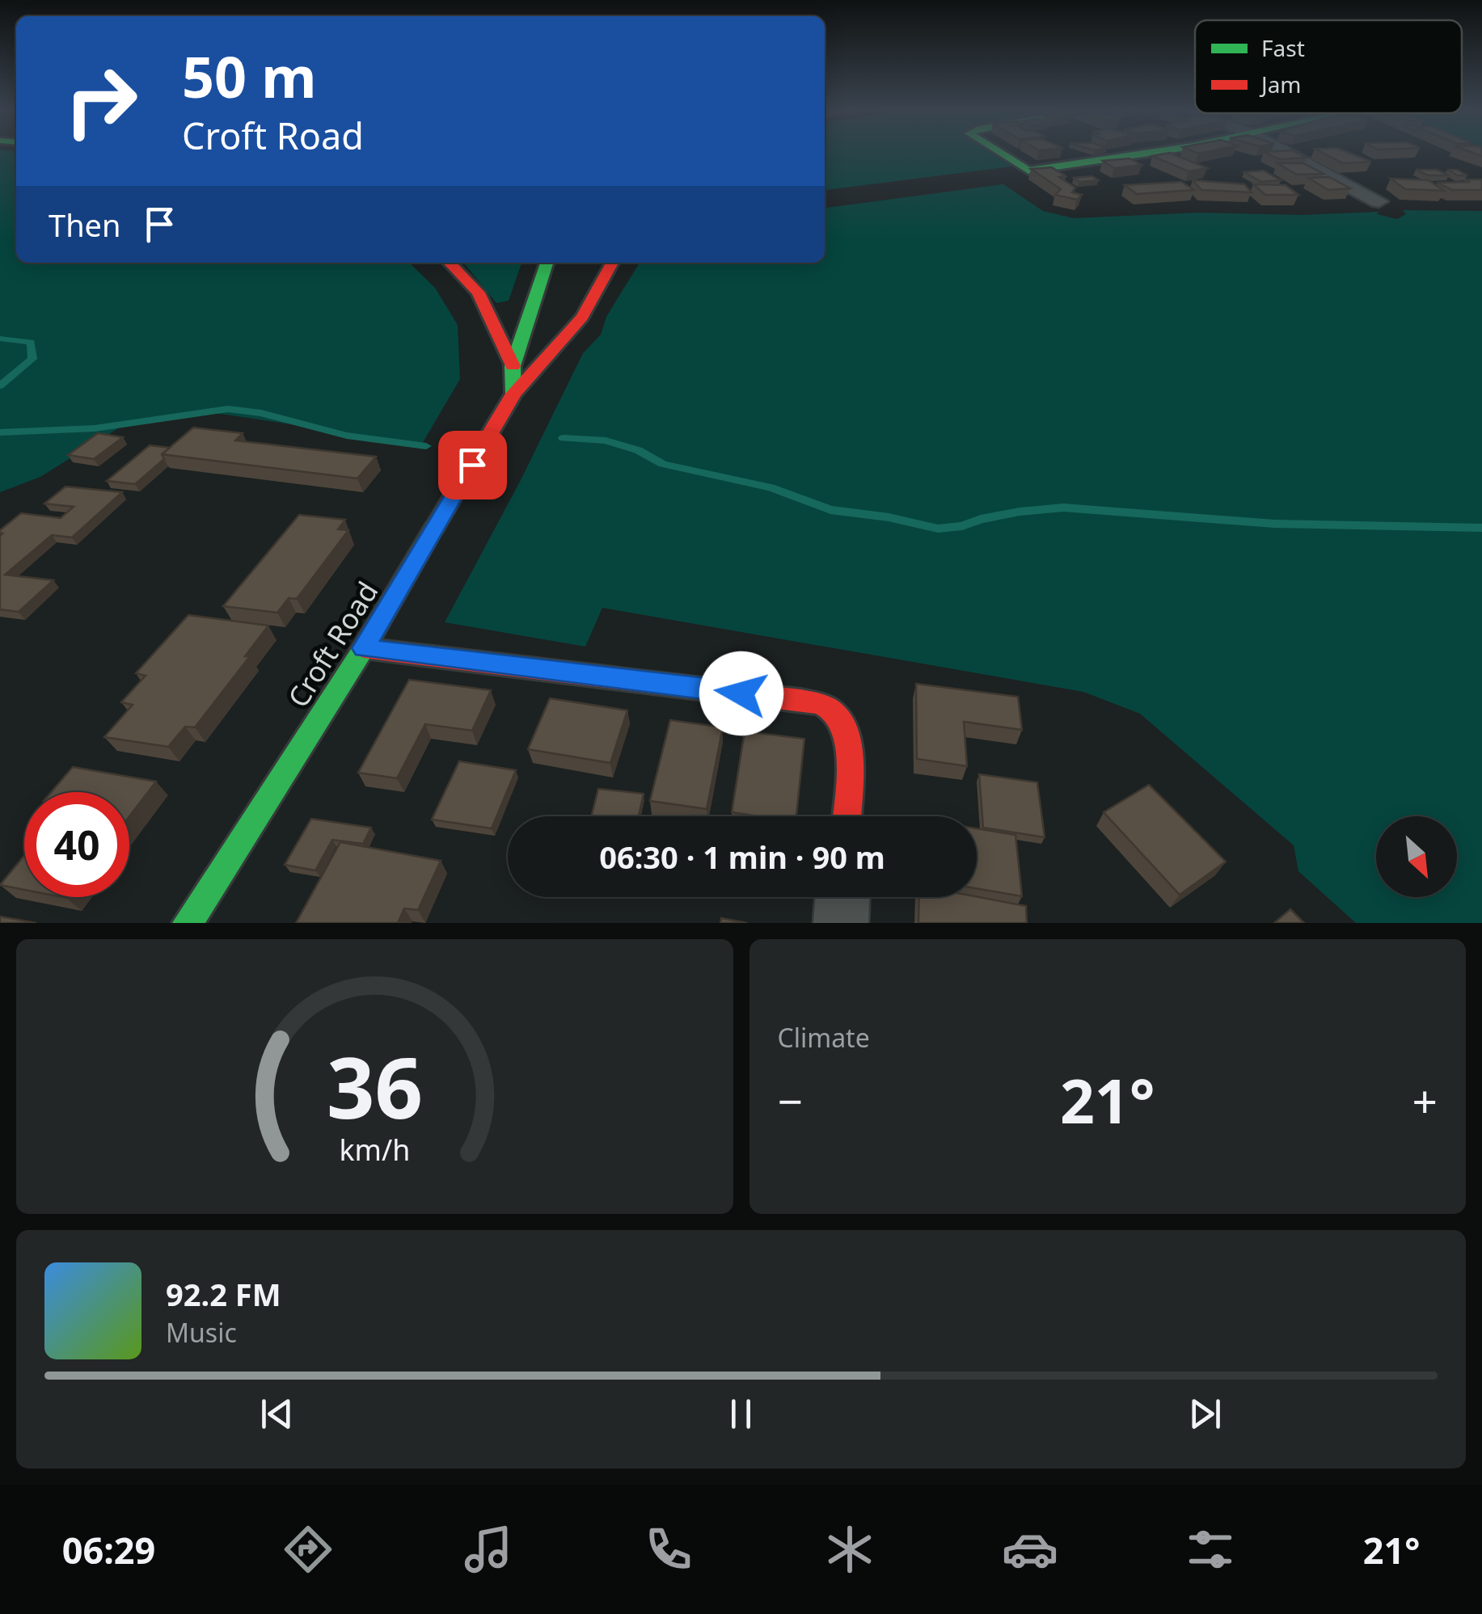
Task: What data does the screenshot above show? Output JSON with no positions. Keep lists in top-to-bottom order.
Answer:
{
  "streets": {
    "street": ["Croft Road"]
  },
  "legend": ["Fast", "Jam"],
  "north": "bottom right",
  "page": {
    "turn": ["50 m", "Croft Road"],
    "then": "Then",
    "limit": "40",
    "trip": "06:30 · 1 min · 90 m",
    "tile": "Climate",
    "heat": ["−", "21°", "+"],
    "song": ["92.2 FM", "Music"],
    "tabs": ["06:29", "21°"],
    "gauge": ["36", "km/h"]
  }
}
